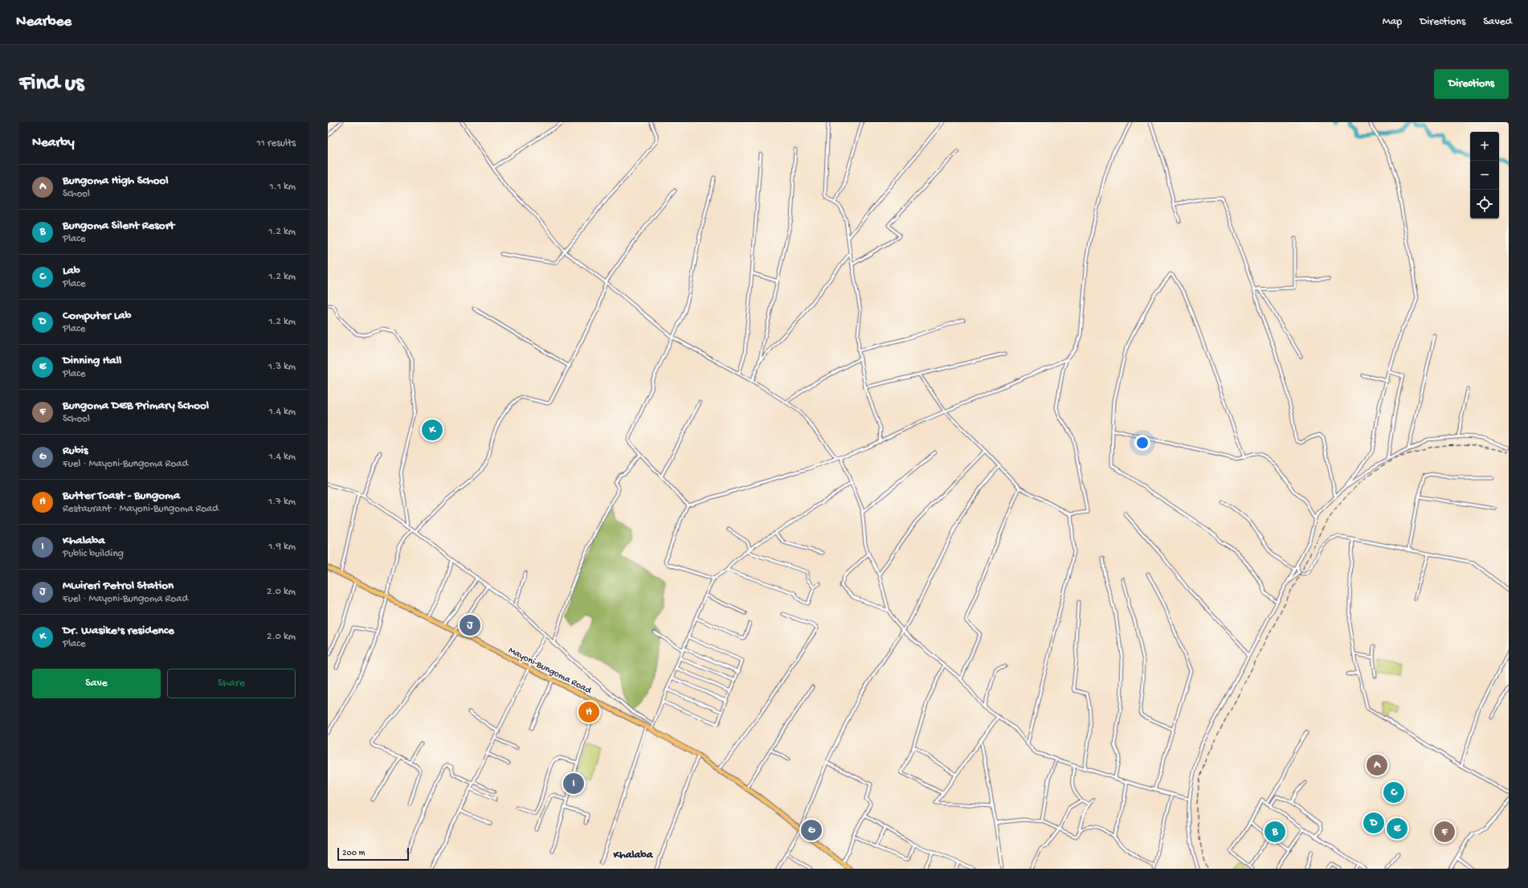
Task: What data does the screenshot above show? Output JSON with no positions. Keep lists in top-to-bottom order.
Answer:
{
  "streets": {
    "main road": ["Mayoni-Bungoma Road"]
  },
  "districts": ["Khalaba"],
  "scale_bar": "200 m",
  "page": {
    "header": "Nearbee",
    "nav": ["Map", "Directions", "Saved"],
    "buttons": [
      "Directions",
      ["Save", "Share"]
    ],
    "title": "Find us",
    "heading": ["Nearby", "11 results"],
    "map_buttons": ["+", "−"],
    "list": [
      {
        "mark": "A",
        "name": "Bungoma High School",
        "note": "School",
        "value": "1.1 km"
      },
      {
        "mark": "B",
        "name": "Bungoma Silent Resort",
        "note": "Place",
        "value": "1.2 km"
      },
      {
        "mark": "C",
        "name": "Lab",
        "note": "Place",
        "value": "1.2 km"
      },
      {
        "mark": "D",
        "name": "Computer Lab",
        "note": "Place",
        "value": "1.2 km"
      },
      {
        "mark": "E",
        "name": "Dinning Hall",
        "note": "Place",
        "value": "1.3 km"
      },
      {
        "mark": "F",
        "name": "Bungoma DEB Primary School",
        "note": "School",
        "value": "1.4 km"
      },
      {
        "mark": "G",
        "name": "Rubis",
        "note": "Fuel · Mayoni-Bungoma Road",
        "value": "1.4 km"
      },
      {
        "mark": "H",
        "name": "Butter Toast - Bungoma",
        "note": "Restaurant · Mayoni-Bungoma Road",
        "value": "1.7 km"
      },
      {
        "mark": "I",
        "name": "Khalaba",
        "note": "Public building",
        "value": "1.9 km"
      },
      {
        "mark": "J",
        "name": "Mwireri Petrol Station",
        "note": "Fuel · Mayoni-Bungoma Road",
        "value": "2.0 km"
      },
      {
        "mark": "K",
        "name": "Dr. Wasike's residence",
        "note": "Place",
        "value": "2.0 km"
      }
    ],
    "pins": [
      "K",
      "J",
      "H",
      "A",
      "I",
      "C",
      "D",
      "E",
      "G",
      "B",
      "F"
    ],
    "scale": "200 m"
  }
}
